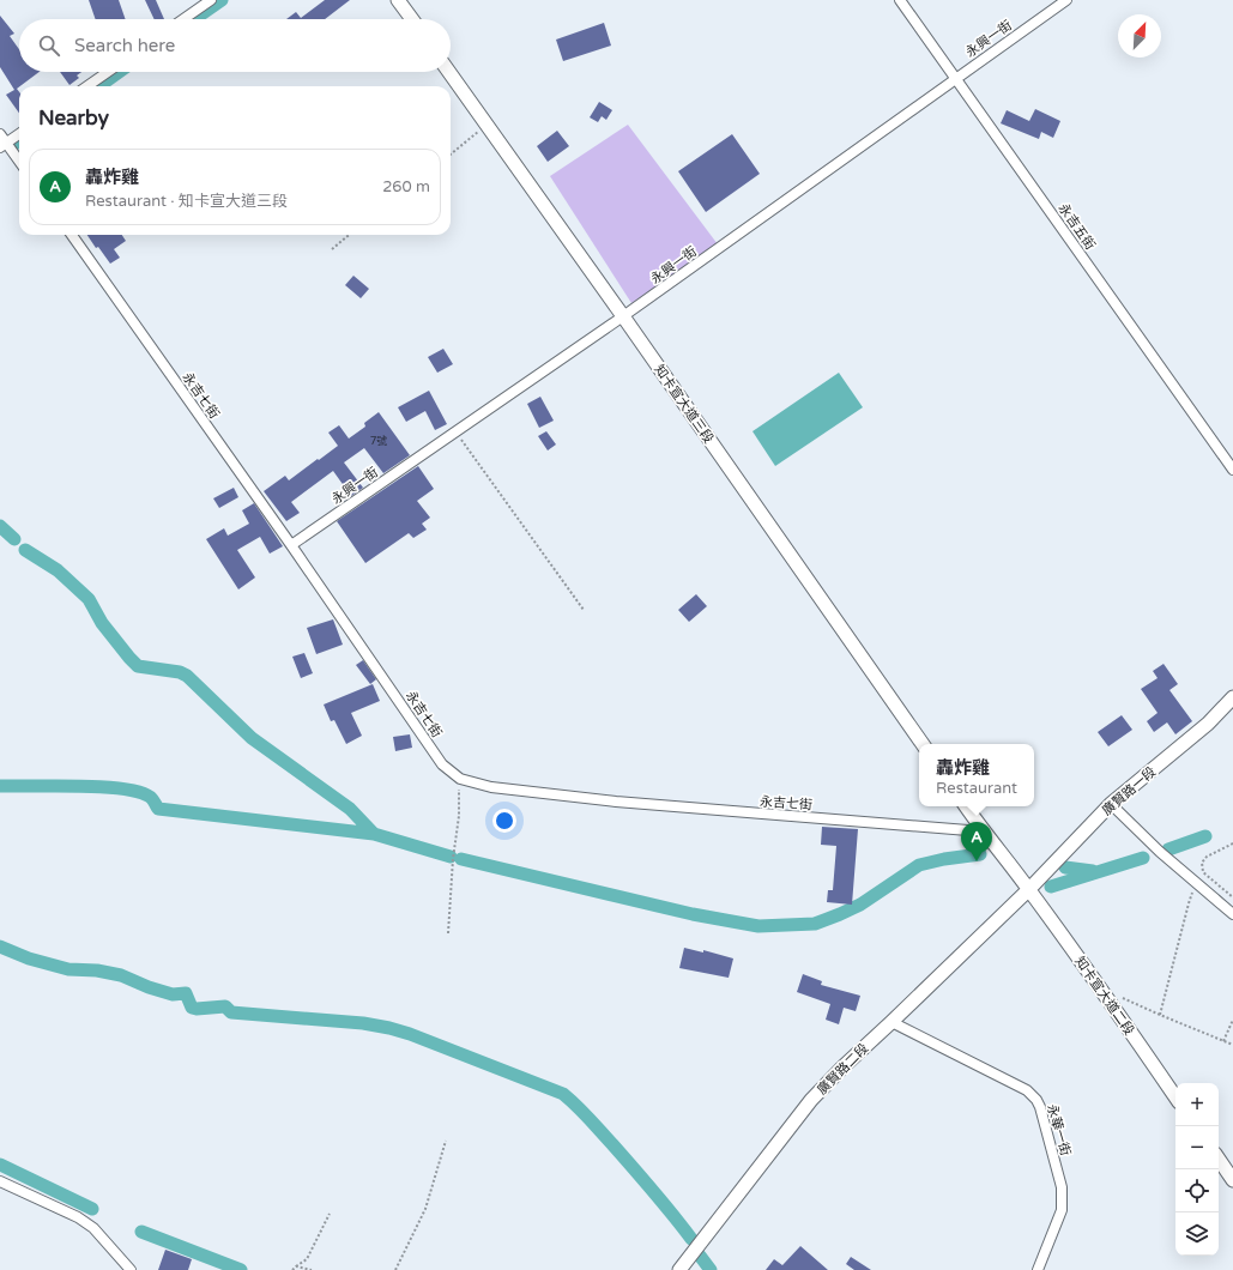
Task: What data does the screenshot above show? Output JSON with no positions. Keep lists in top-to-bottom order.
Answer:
{
  "streets": {
    "street": [
      "永興一街",
      "永吉五街",
      "永吉七街",
      "知卡宣大道三段",
      "廣賢路一段",
      "知卡宣大道二段",
      "廣賢路二段",
      "永華一街"
    ]
  },
  "crossings": [
    ["永興一街", "永吉五街"],
    ["永興一街", "永吉七街"],
    ["永興一街", "知卡宣大道三段"],
    ["廣賢路一段", "知卡宣大道二段"],
    ["廣賢路一段", "廣賢路二段"],
    ["知卡宣大道二段", "廣賢路二段"],
    ["廣賢路二段", "永華一街"]
  ],
  "house_numbers": ["7號"],
  "north": "top right",
  "page": {
    "search": "Search here",
    "heading": "Nearby",
    "list": [
      {
        "mark": "A",
        "name": "轟炸雞",
        "note": "Restaurant · 知卡宣大道三段",
        "value": "260 m"
      }
    ],
    "popup": ["轟炸雞", "Restaurant"],
    "pins": "A",
    "map_buttons": ["+", "−"]
  }
}
